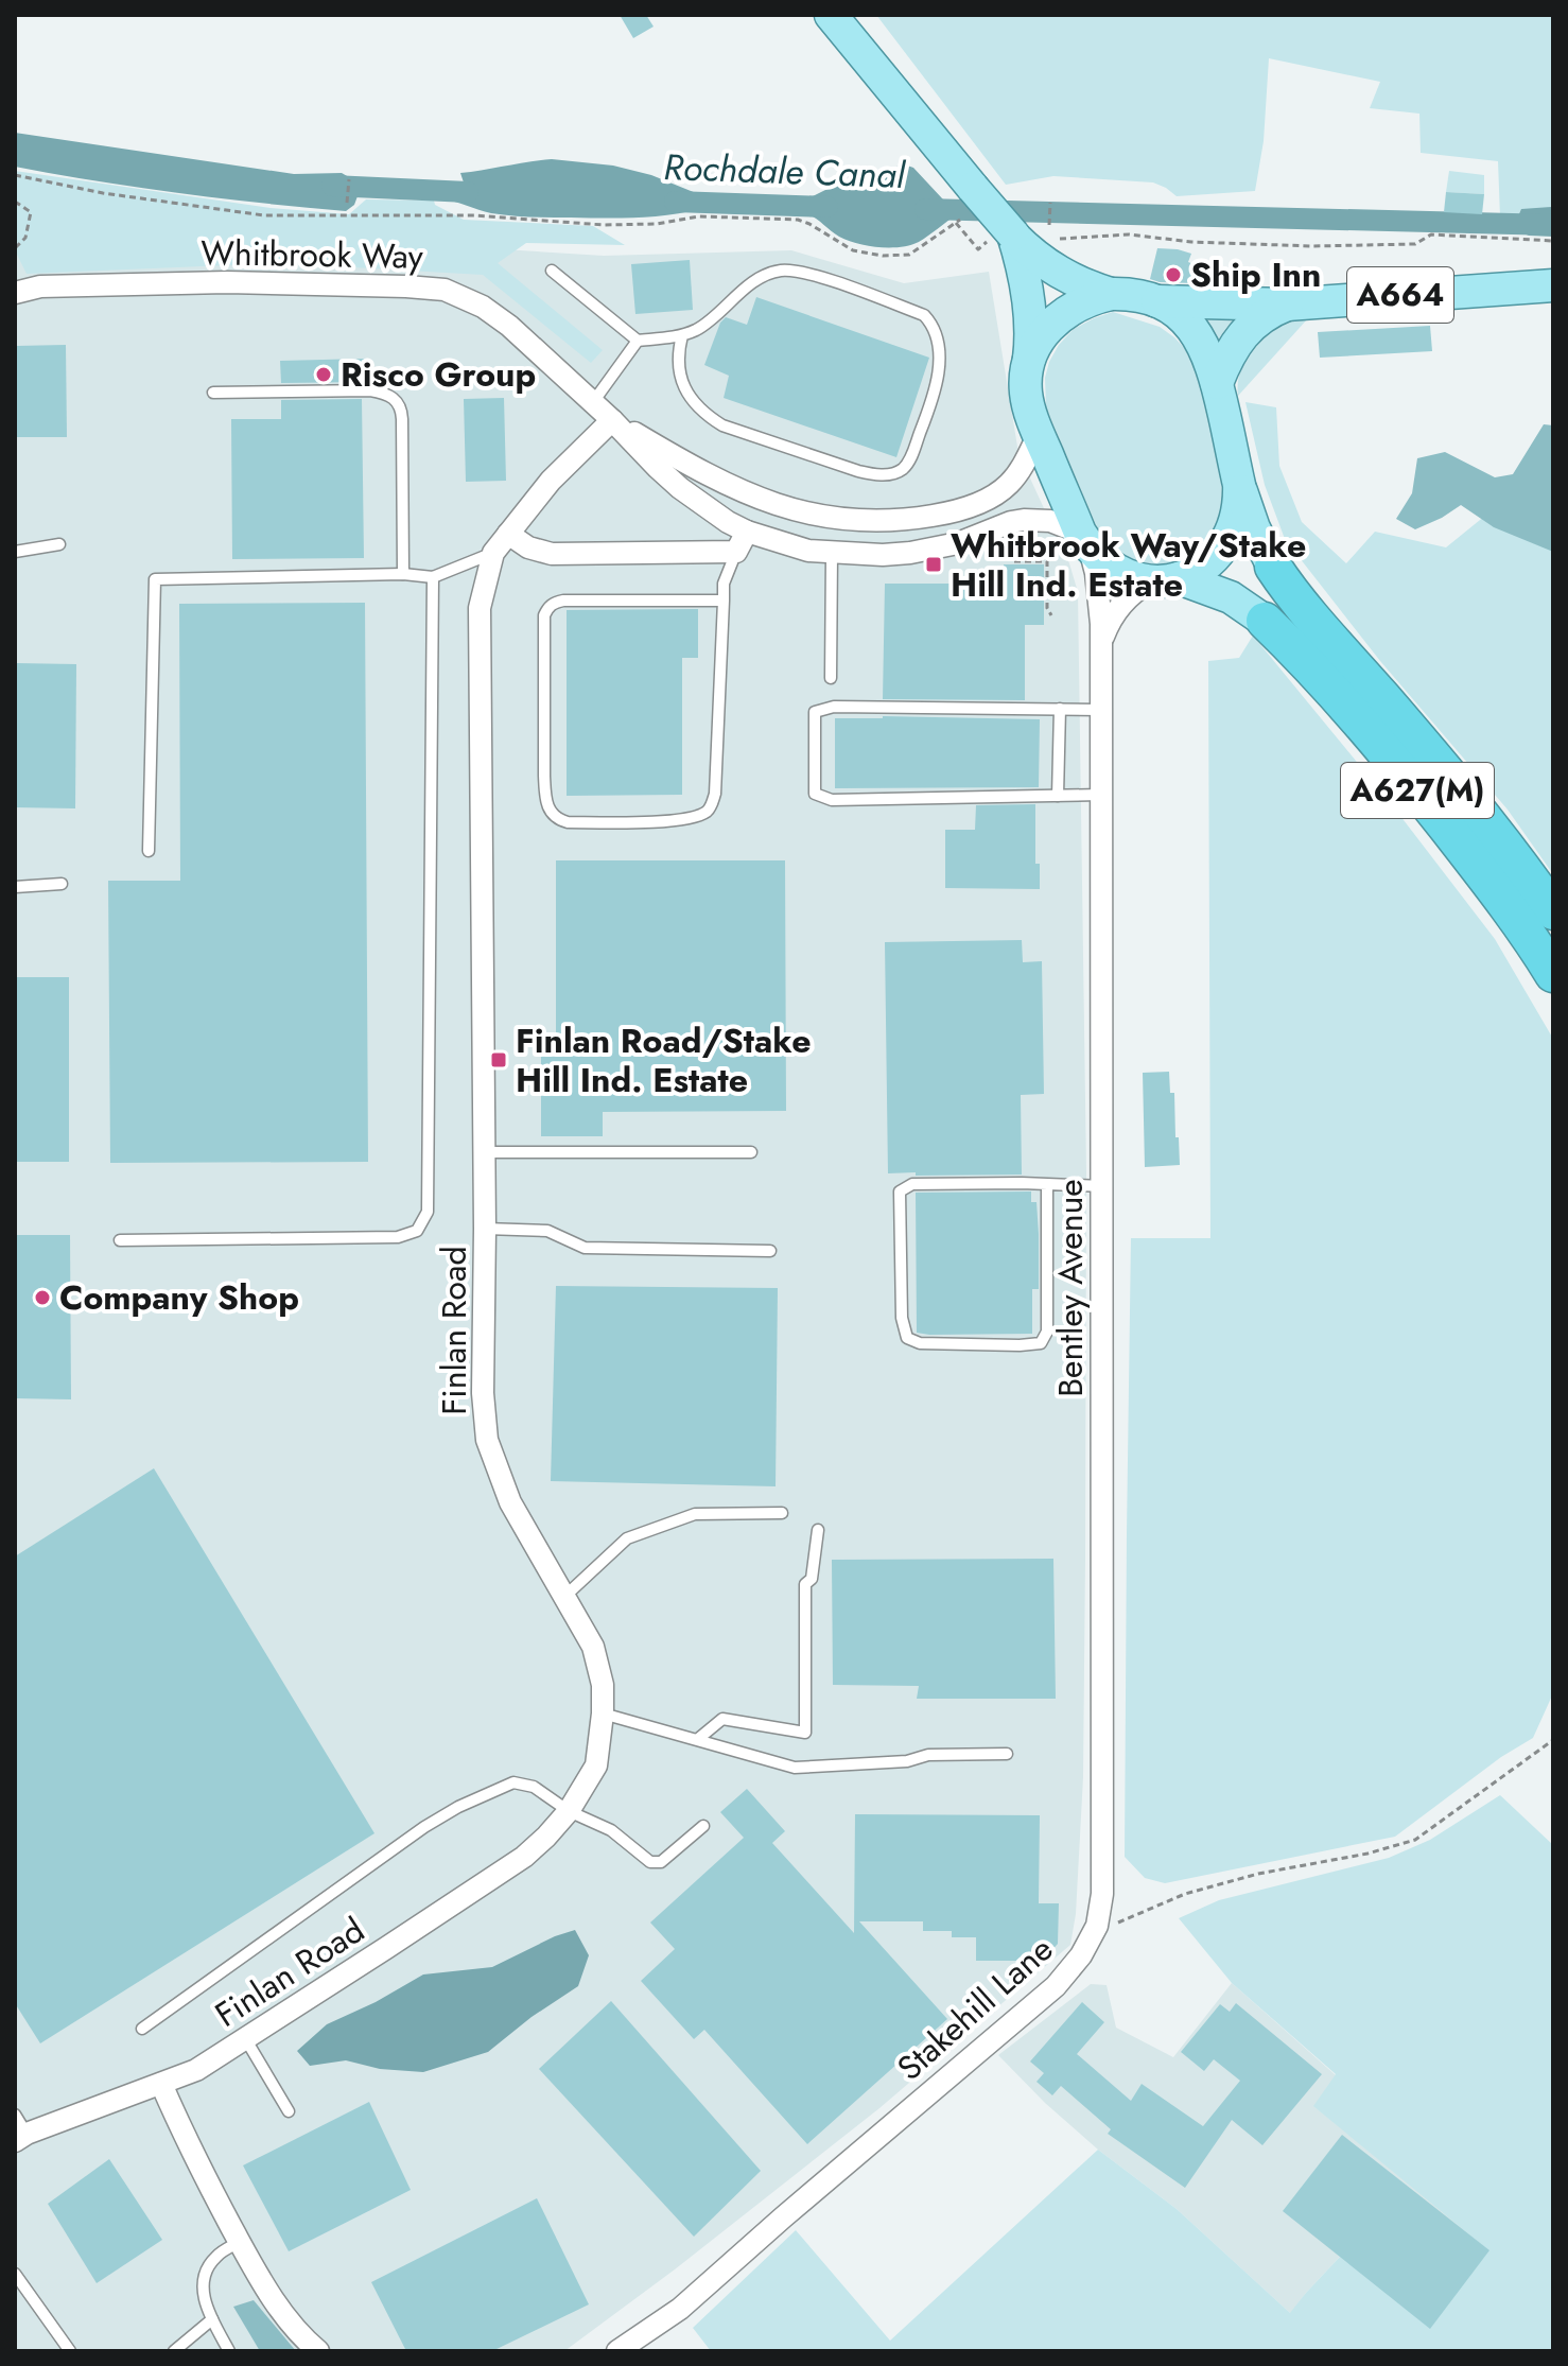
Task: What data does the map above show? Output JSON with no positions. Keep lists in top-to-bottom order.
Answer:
{
  "streets": {
    "highway": ["A627(M)"],
    "main road": ["A664"],
    "street": [
      "Whitbrook Way",
      "Bentley Avenue",
      "Finlan Road",
      "Stakehill Lane"
    ]
  },
  "crossings": [
    ["Whitbrook Way", "A664"],
    ["Whitbrook Way", "Bentley Avenue"],
    ["Whitbrook Way", "Finlan Road"],
    ["A664", "Bentley Avenue"],
    ["Bentley Avenue", "Stakehill Lane"]
  ],
  "water": ["Rochdale Canal"],
  "places": {
    "other": ["Ship Inn", "Risco Group", "Company Shop"],
    "transit": ["Whitbrook Way/Stake Hill Ind. Estate", "Finlan Road/Stake Hill Ind. Estate"]
  }
}
